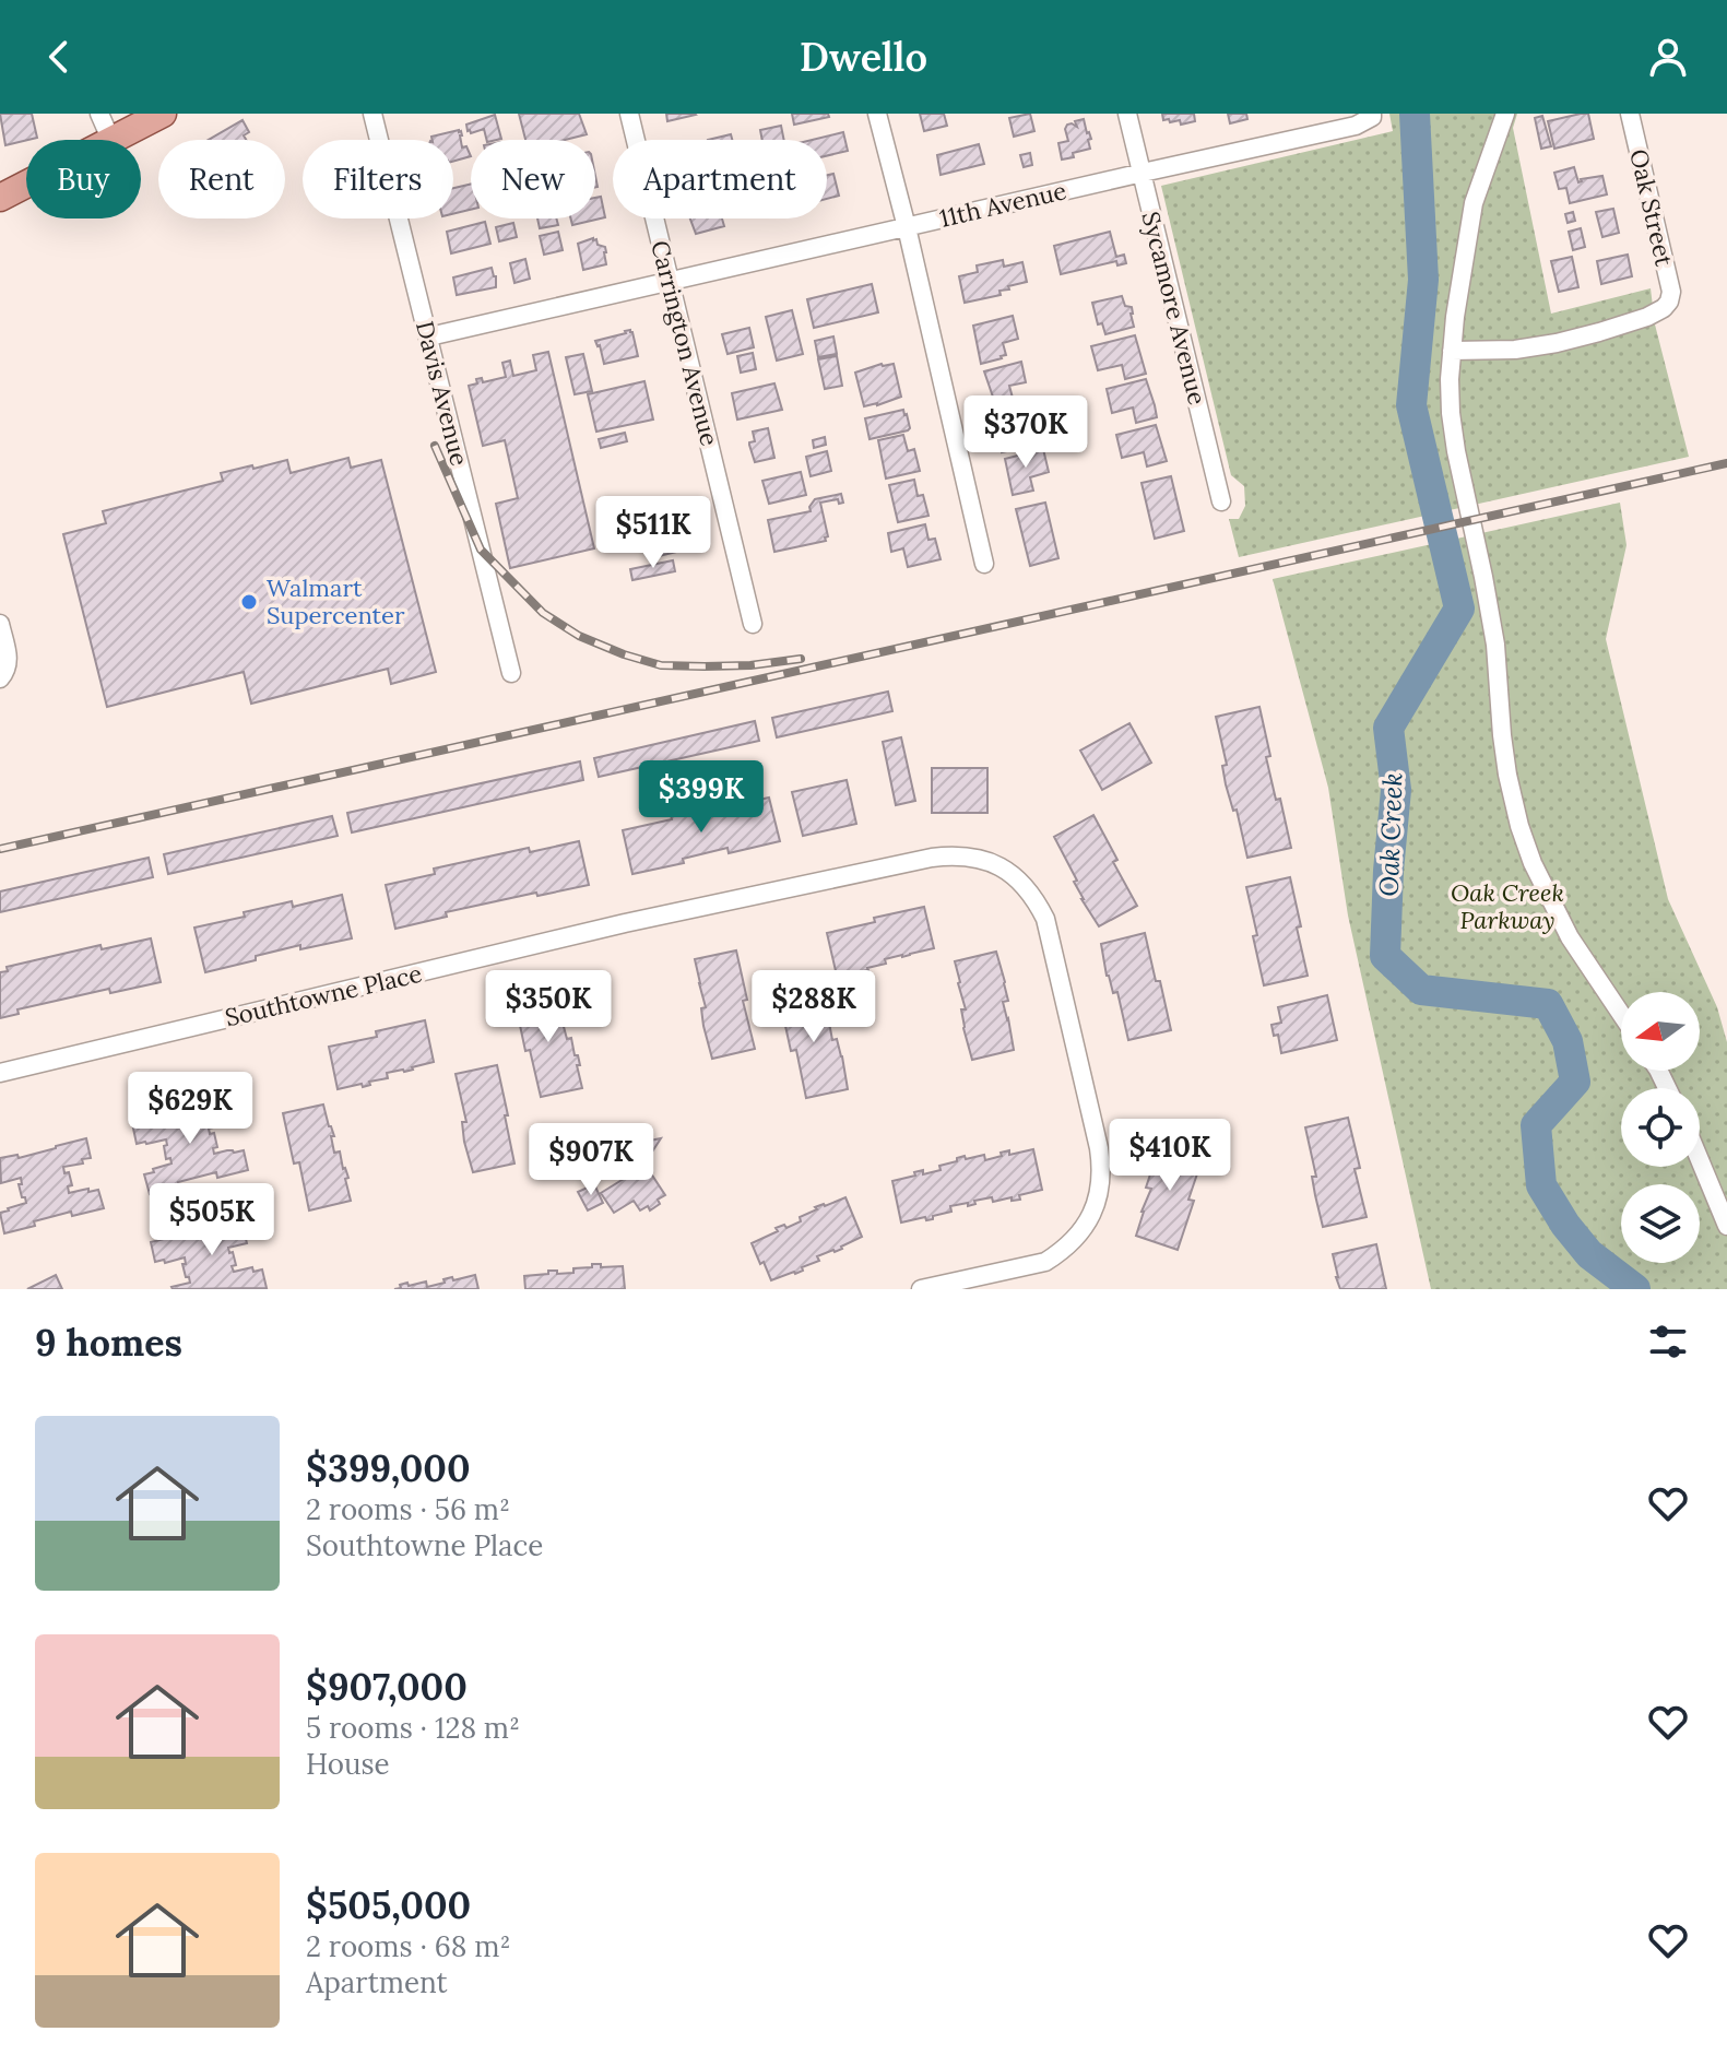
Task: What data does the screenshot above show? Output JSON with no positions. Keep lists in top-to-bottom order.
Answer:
{
  "streets": {
    "street": [
      "11th Avenue",
      "Oak Street",
      "Sycamore Avenue",
      "Carrington Avenue",
      "Davis Avenue",
      "Southtowne Place"
    ]
  },
  "crossings": [
    ["11th Avenue", "Sycamore Avenue"],
    ["11th Avenue", "Carrington Avenue"],
    ["11th Avenue", "Davis Avenue"]
  ],
  "water": ["Oak Creek"],
  "parks": ["Oak Creek Parkway"],
  "places": ["Walmart Supercenter"],
  "north": "left",
  "page": {
    "header": "Dwello",
    "chip": [
      "Buy",
      "Rent",
      "Filters",
      "New",
      "Apartment"
    ],
    "price": [
      "$370K",
      "$511K",
      "$399K",
      "$350K",
      "$288K",
      "$629K",
      "$410K",
      "$907K",
      "$505K"
    ],
    "heading": "9 homes",
    "list": [
      {
        "name": "$399,000",
        "note": "2 rooms · 56 m² · Southtowne Place"
      },
      {
        "name": "$907,000",
        "note": "5 rooms · 128 m² · House"
      },
      {
        "name": "$505,000",
        "note": "2 rooms · 68 m² · Apartment"
      }
    ]
  }
}
